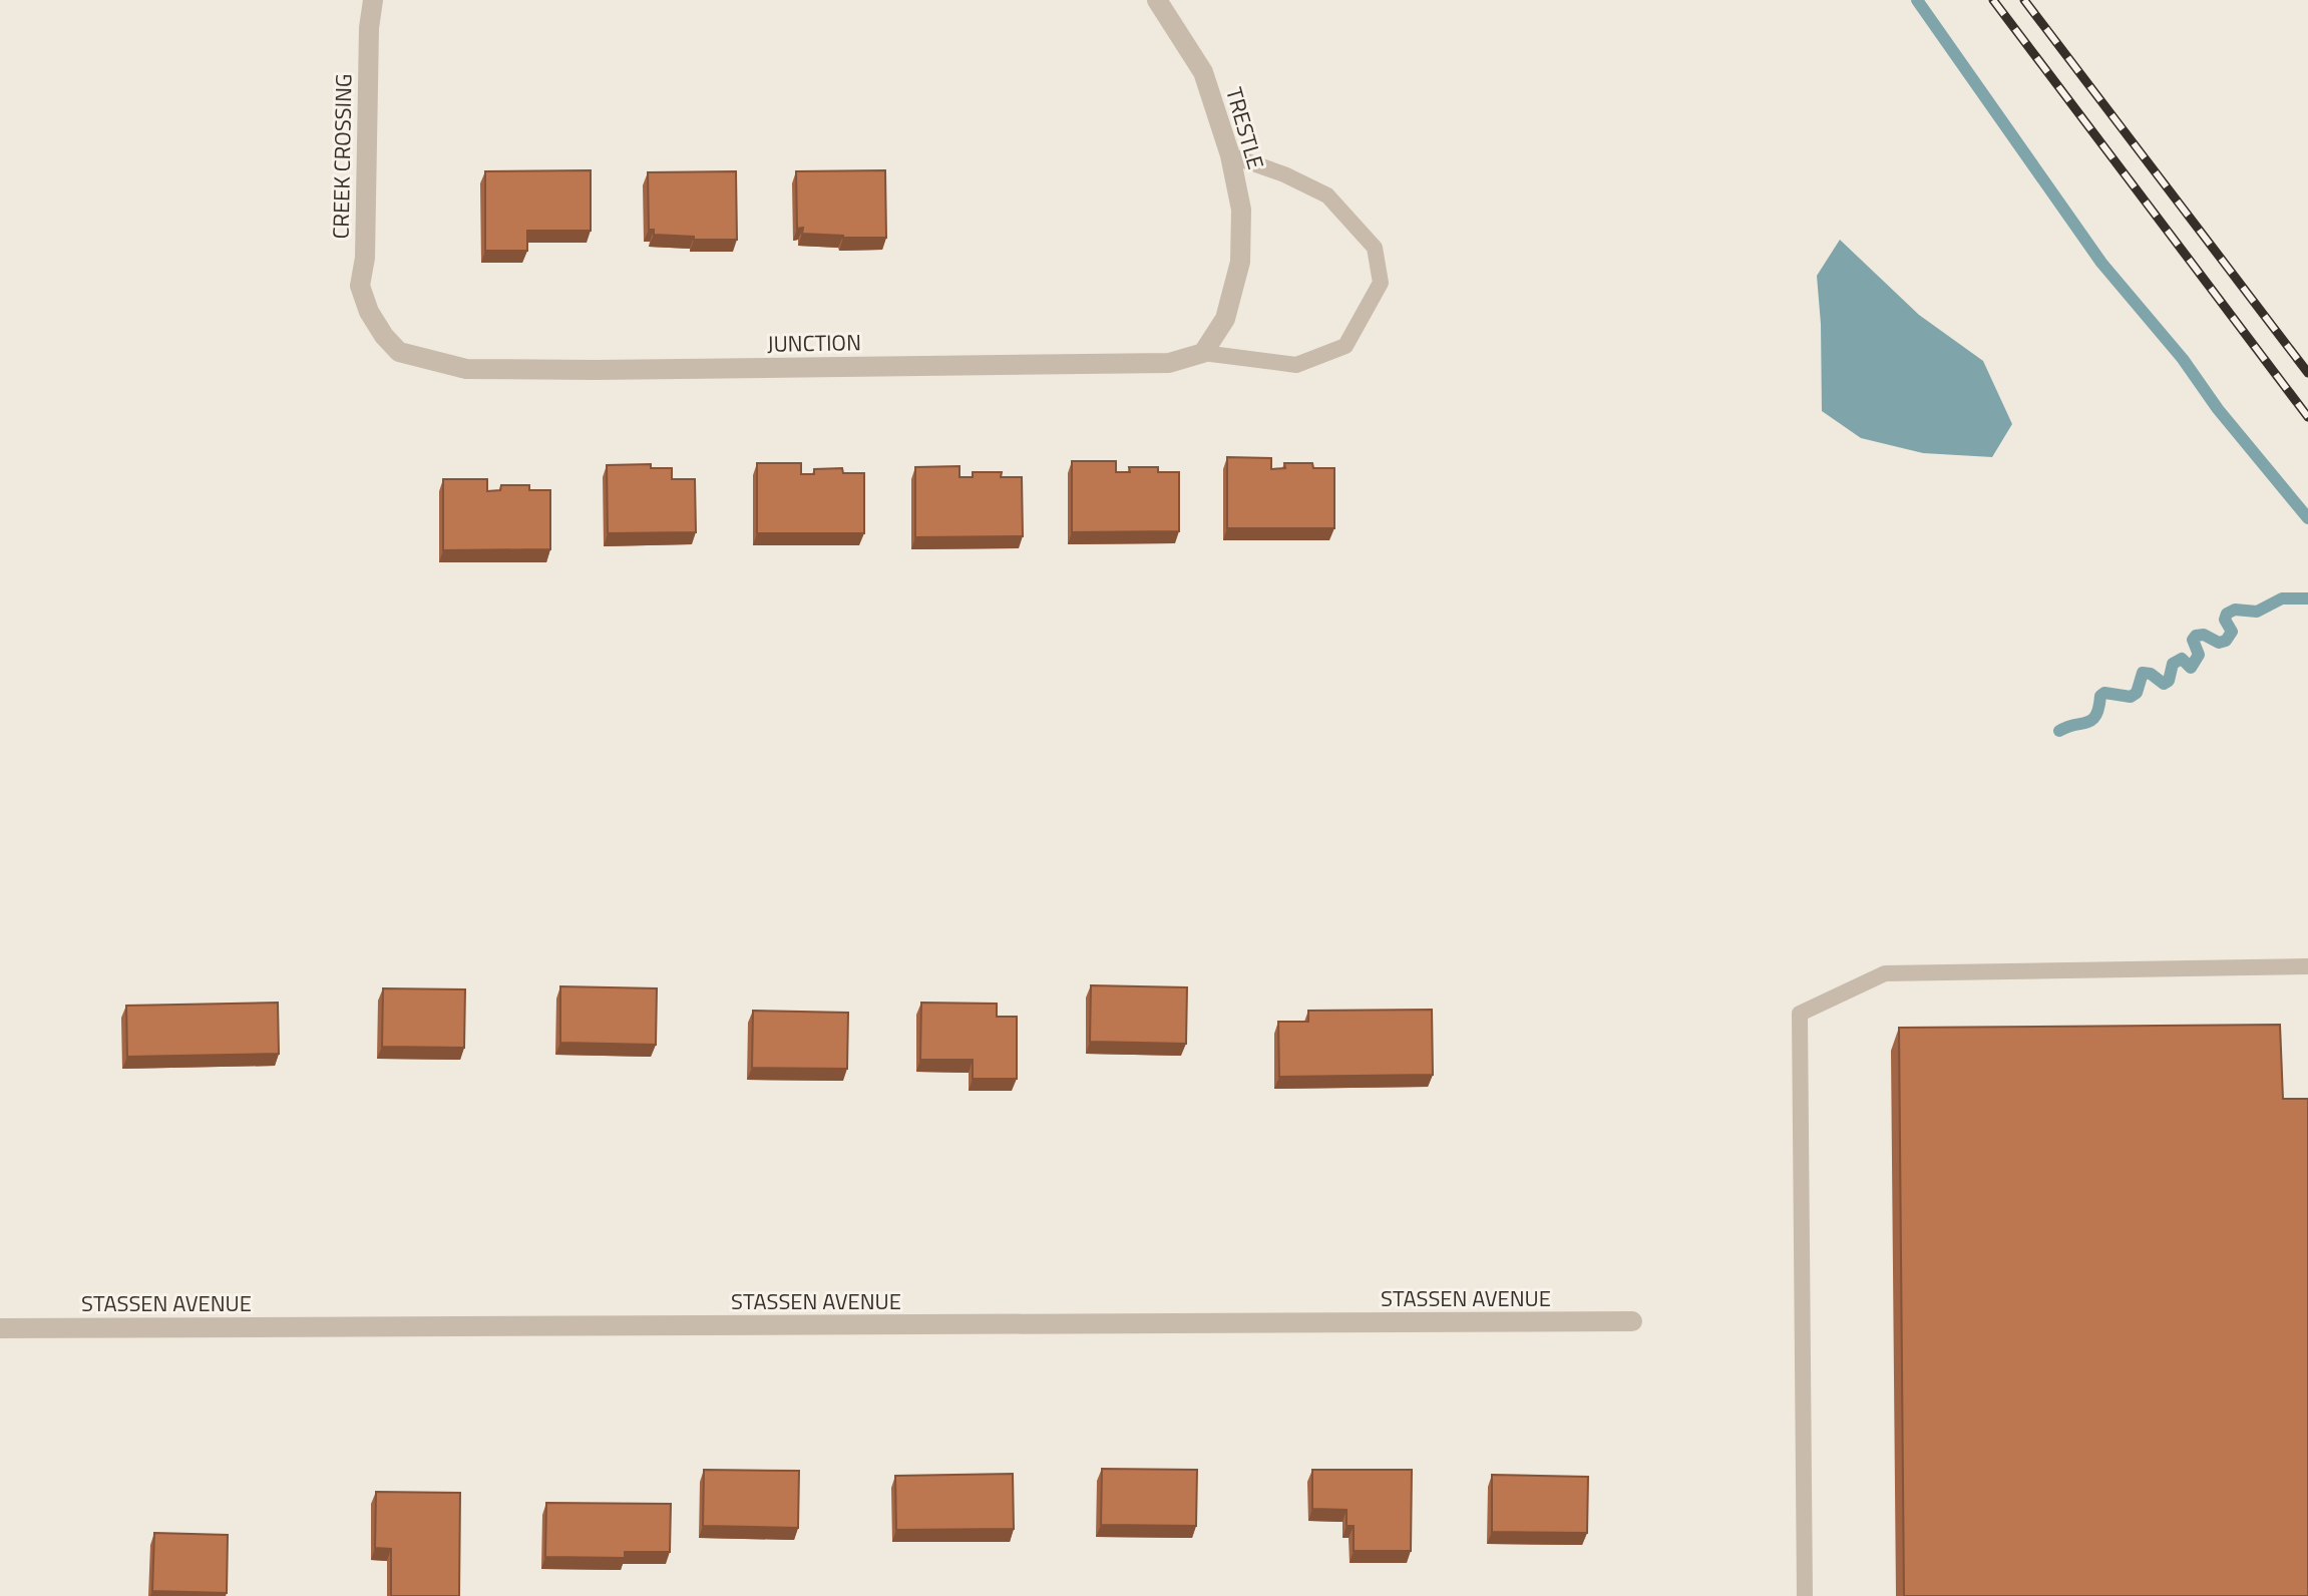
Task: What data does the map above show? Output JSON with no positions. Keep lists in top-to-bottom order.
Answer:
{
  "streets": {
    "street": [
      "TRESTLE",
      "CREEK CROSSING",
      "JUNCTION",
      "STASSEN AVENUE"
    ]
  },
  "crossings": [
    ["TRESTLE", "JUNCTION"],
    ["CREEK CROSSING", "JUNCTION"]
  ]
}
